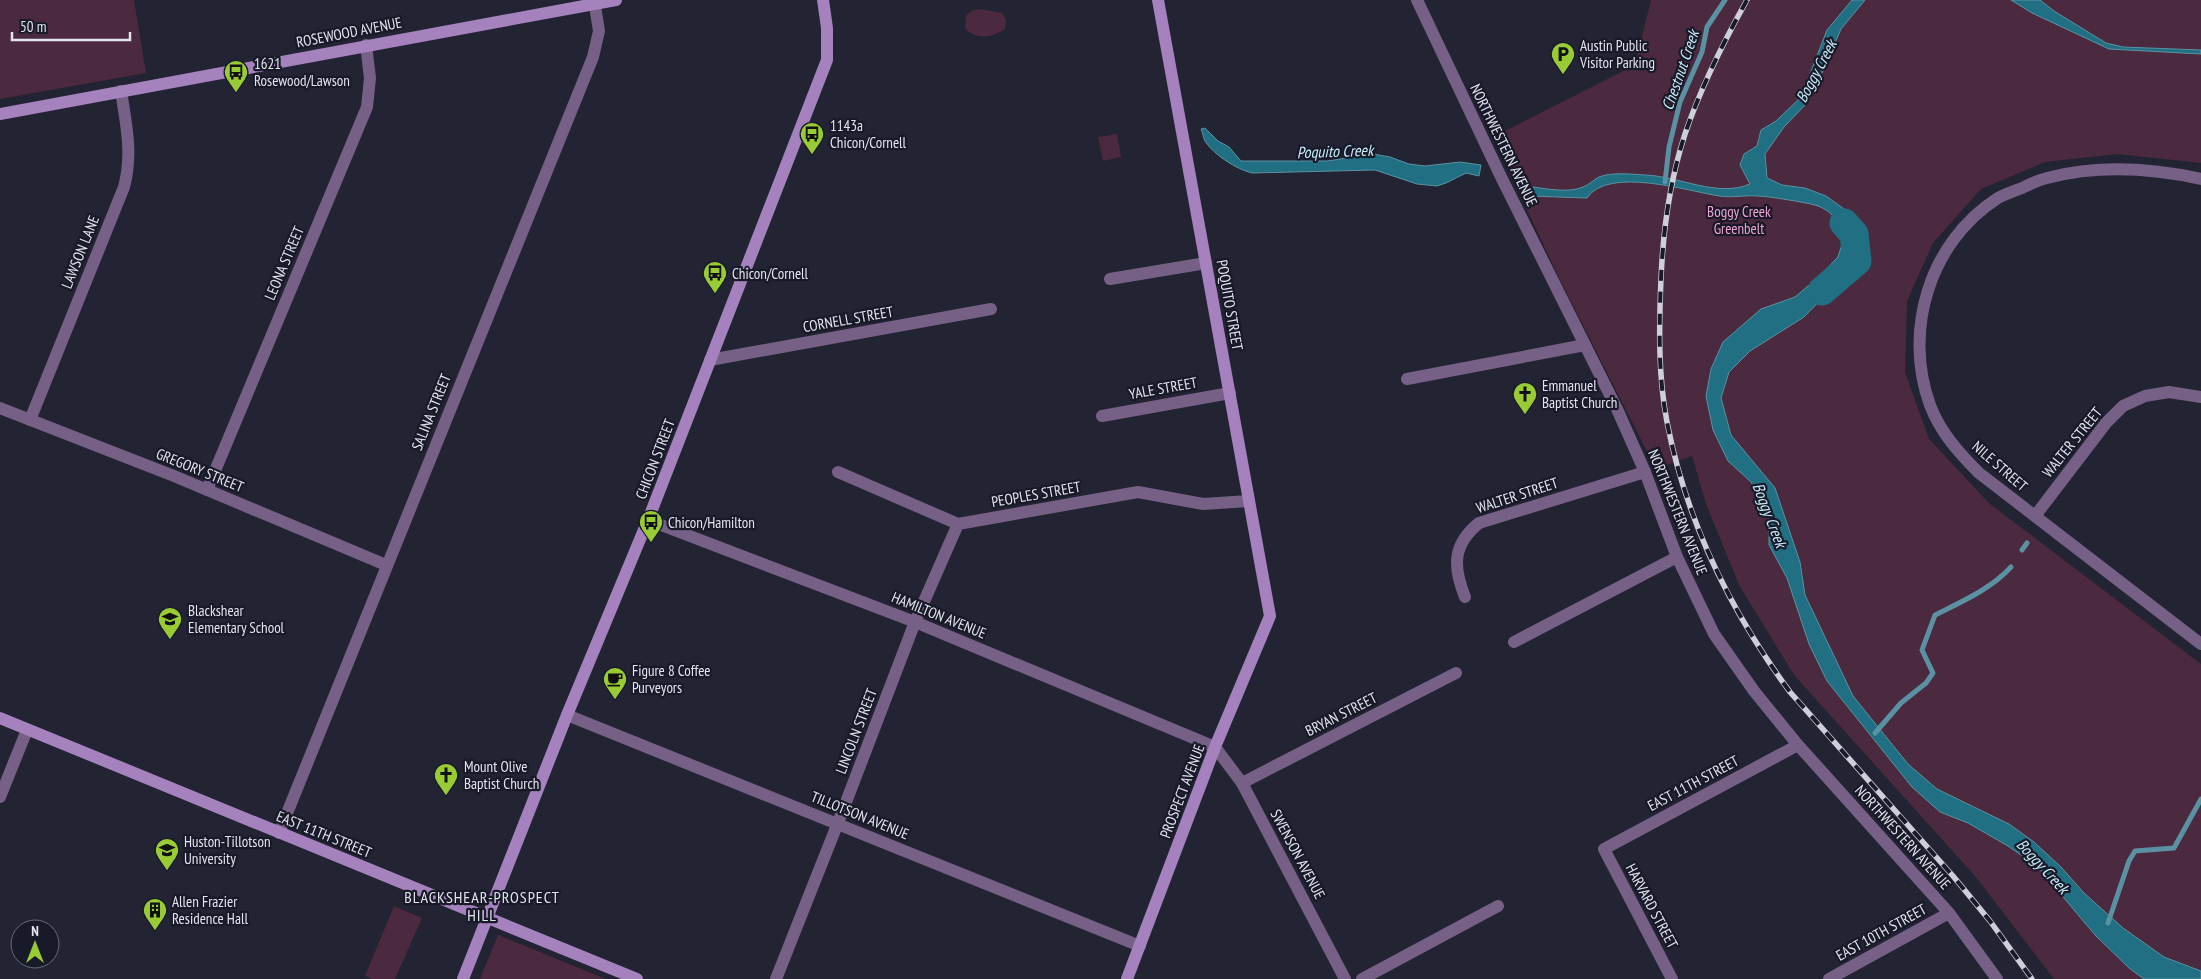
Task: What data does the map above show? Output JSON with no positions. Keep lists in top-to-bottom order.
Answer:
{
  "streets": {
    "street": [
      "ROSEWOOD AVENUE",
      "NORTHWESTERN AVENUE",
      "LAWSON LANE",
      "LEONA STREET",
      "POQUITO STREET",
      "CORNELL STREET",
      "YALE STREET",
      "SALINA STREET",
      "WALTER STREET",
      "CHICON STREET",
      "NILE STREET",
      "GREGORY STREET",
      "PEOPLES STREET",
      "HAMILTON AVENUE",
      "BRYAN STREET",
      "LINCOLN STREET",
      "EAST 11TH STREET",
      "PROSPECT AVENUE",
      "TILLOTSON AVENUE",
      "SWENSON AVENUE",
      "HARVARD STREET",
      "EAST 10TH STREET"
    ]
  },
  "crossings": [
    ["ROSEWOOD AVENUE", "LAWSON LANE"],
    ["ROSEWOOD AVENUE", "LEONA STREET"],
    ["ROSEWOOD AVENUE", "SALINA STREET"],
    ["NORTHWESTERN AVENUE", "WALTER STREET"],
    ["NORTHWESTERN AVENUE", "EAST 11TH STREET"],
    ["NORTHWESTERN AVENUE", "EAST 10TH STREET"],
    ["LAWSON LANE", "GREGORY STREET"],
    ["LEONA STREET", "GREGORY STREET"],
    ["POQUITO STREET", "YALE STREET"],
    ["POQUITO STREET", "PEOPLES STREET"],
    ["POQUITO STREET", "PROSPECT AVENUE"],
    ["CORNELL STREET", "CHICON STREET"],
    ["SALINA STREET", "GREGORY STREET"],
    ["SALINA STREET", "EAST 11TH STREET"],
    ["WALTER STREET", "NILE STREET"],
    ["CHICON STREET", "HAMILTON AVENUE"],
    ["CHICON STREET", "EAST 11TH STREET"],
    ["CHICON STREET", "TILLOTSON AVENUE"],
    ["PEOPLES STREET", "LINCOLN STREET"],
    ["HAMILTON AVENUE", "LINCOLN STREET"],
    ["HAMILTON AVENUE", "PROSPECT AVENUE"],
    ["HAMILTON AVENUE", "SWENSON AVENUE"],
    ["BRYAN STREET", "SWENSON AVENUE"],
    ["LINCOLN STREET", "TILLOTSON AVENUE"],
    ["EAST 11TH STREET", "HARVARD STREET"],
    ["PROSPECT AVENUE", "TILLOTSON AVENUE"],
    ["PROSPECT AVENUE", "SWENSON AVENUE"]
  ],
  "districts": ["BLACKSHEAR-PROSPECT HILL"],
  "water": ["Chestnut Creek", "Boggy Creek", "Poquito Creek"],
  "parks": ["Boggy Creek Greenbelt"],
  "places": {
    "parking": ["Austin Public Visitor Parking"],
    "bus stop": [
      "1621 Rosewood/Lawson",
      "1143a Chicon/Cornell",
      "Chicon/Cornell",
      "Chicon/Hamilton"
    ],
    "church": ["Emmanuel Baptist Church", "Mount Olive Baptist Church"],
    "school or university": ["Blackshear Elementary School", "Huston-Tillotson University"],
    "cafe": ["Figure 8 Coffee Purveyors"],
    "building": ["Allen Frazier Residence Hall"]
  },
  "scale_bar": "50 m",
  "north": "top"
}
